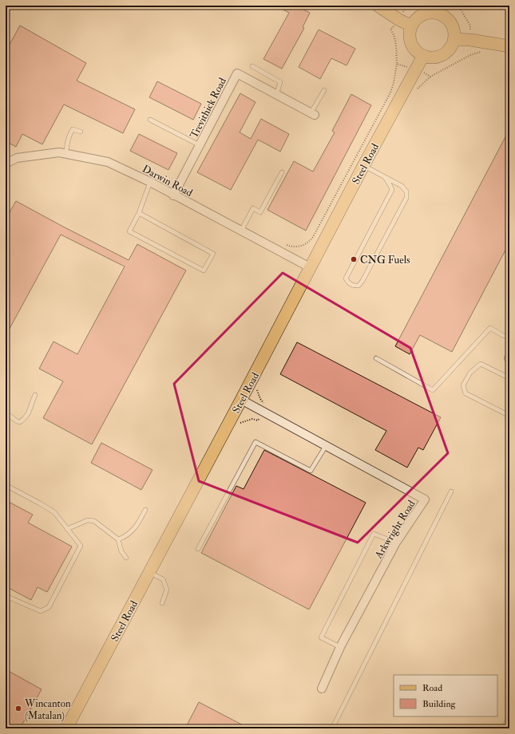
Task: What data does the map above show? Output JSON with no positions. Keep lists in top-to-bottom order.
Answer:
{
  "streets": {
    "main road": ["Steel Road"],
    "street": ["Trevithick Road", "Darwin Road", "Arkwright Road"]
  },
  "crossings": [
    ["Trevithick Road", "Darwin Road"],
    ["Steel Road", "Darwin Road"],
    ["Steel Road", "Arkwright Road"]
  ],
  "places": ["CNG Fuels", "Wincanton (Matalan)"],
  "legend": ["Road", "Building"]
}
